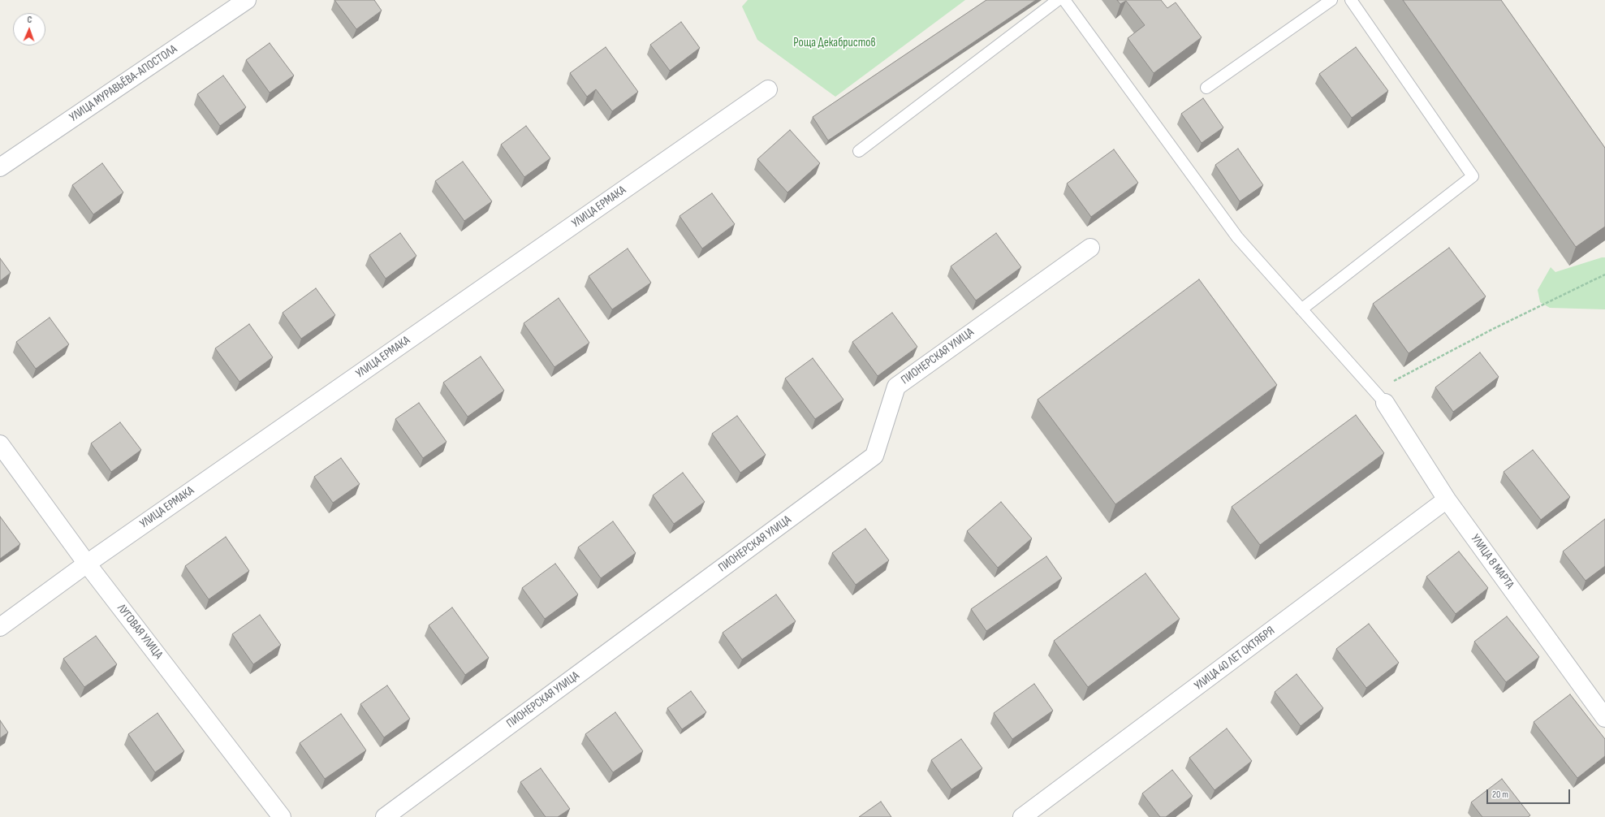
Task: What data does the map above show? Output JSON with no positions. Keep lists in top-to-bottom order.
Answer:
{
  "streets": {
    "street": [
      "УЛИЦА МУРАВЬЁВА-АПОСТОЛА",
      "УЛИЦА ЕРМАКА",
      "ПИОНЕРСКАЯ УЛИЦА",
      "УЛИЦА 8 МАРТА",
      "ЛУГОВАЯ УЛИЦА",
      "УЛИЦА 40 ЛЕТ ОКТЯБРЯ"
    ]
  },
  "crossings": [
    ["УЛИЦА ЕРМАКА", "ЛУГОВАЯ УЛИЦА"],
    ["УЛИЦА 8 МАРТА", "УЛИЦА 40 ЛЕТ ОКТЯБРЯ"]
  ],
  "parks": ["Роща Декабристов"],
  "scale_bar": "20 m",
  "north": "top"
}
